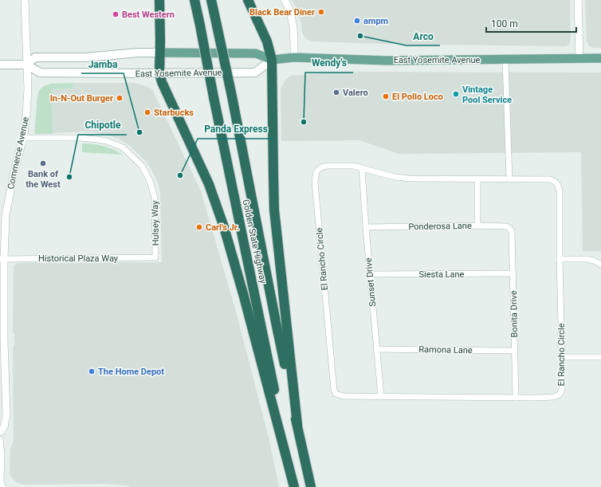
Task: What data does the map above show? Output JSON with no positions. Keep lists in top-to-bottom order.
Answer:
{
  "streets": {
    "highway": ["Golden State Highway"],
    "main road": ["East Yosemite Avenue"],
    "street": [
      "Commerce Avenue",
      "Hulsey Way",
      "Ponderosa Lane",
      "Historical Plaza Way",
      "El Rancho Circle",
      "Siesta Lane",
      "Sunset Drive",
      "Bonita Drive",
      "Ramona Lane"
    ]
  },
  "crossings": [
    ["East Yosemite Avenue", "Commerce Avenue"],
    ["Commerce Avenue", "Hulsey Way"],
    ["Commerce Avenue", "Historical Plaza Way"],
    ["Hulsey Way", "Historical Plaza Way"],
    ["Ponderosa Lane", "Sunset Drive"],
    ["Ponderosa Lane", "Bonita Drive"],
    ["El Rancho Circle", "Sunset Drive"],
    ["El Rancho Circle", "Bonita Drive"],
    ["Siesta Lane", "Sunset Drive"],
    ["Siesta Lane", "Bonita Drive"],
    ["Sunset Drive", "Ramona Lane"],
    ["Bonita Drive", "Ramona Lane"]
  ],
  "places": [
    "Black Bear Diner",
    "Best Western",
    "ampm",
    "Arco",
    "Valero",
    "Vintage Pool Service",
    "El Pollo Loco",
    "In-N-Out Burger",
    "Starbucks",
    "Wendy's",
    "Jamba",
    "Bank of the West",
    "Panda Express",
    "Chipotle",
    "Carl's Jr.",
    "The Home Depot"
  ],
  "scale_bar": "100 m"
}
